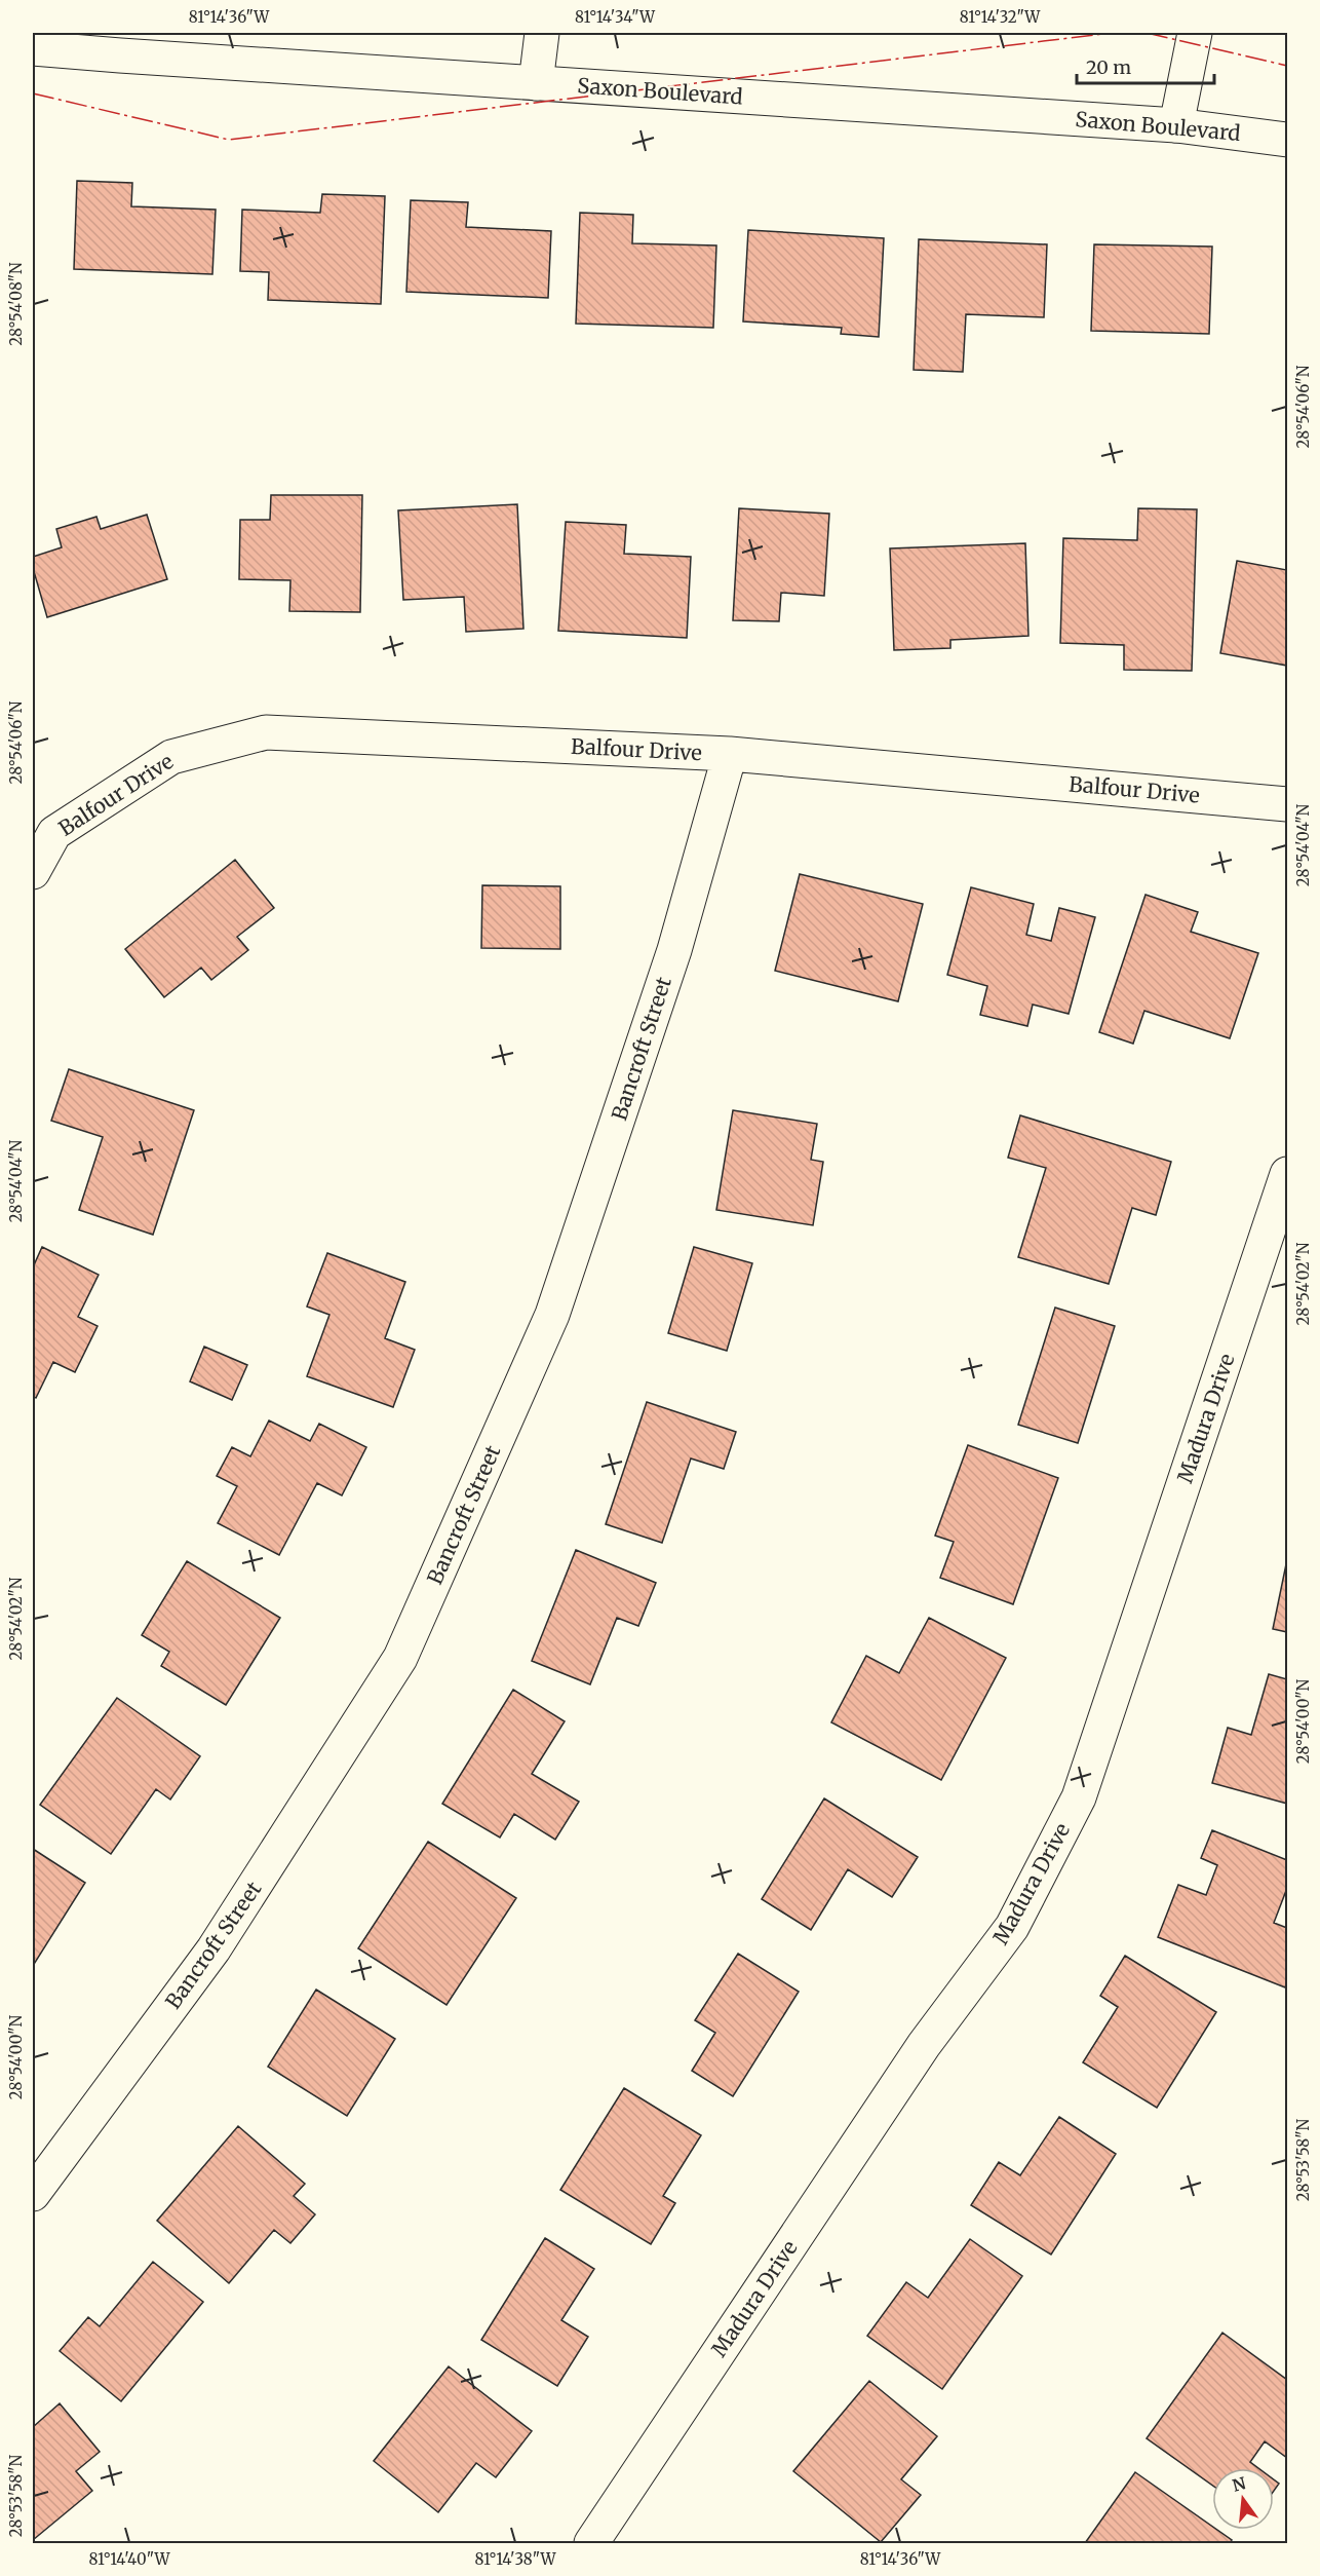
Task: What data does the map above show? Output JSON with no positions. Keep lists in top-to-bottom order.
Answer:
{
  "streets": {
    "street": [
      "Saxon Boulevard",
      "Balfour Drive",
      "Bancroft Street",
      "Madura Drive"
    ]
  },
  "crossings": [
    ["Balfour Drive", "Bancroft Street"]
  ],
  "scale_bar": "20 m",
  "north": "top",
  "coordinates": [
    "81°14'36\"W",
    "81°14'34\"W",
    "81°14'32\"W",
    "28°54'08\"N",
    "28°54'06\"N",
    "28°54'04\"N",
    "28°54'02\"N",
    "28°54'00\"N",
    "28°53'58\"N",
    "81°14'40\"W",
    "81°14'38\"W"
  ]
}
